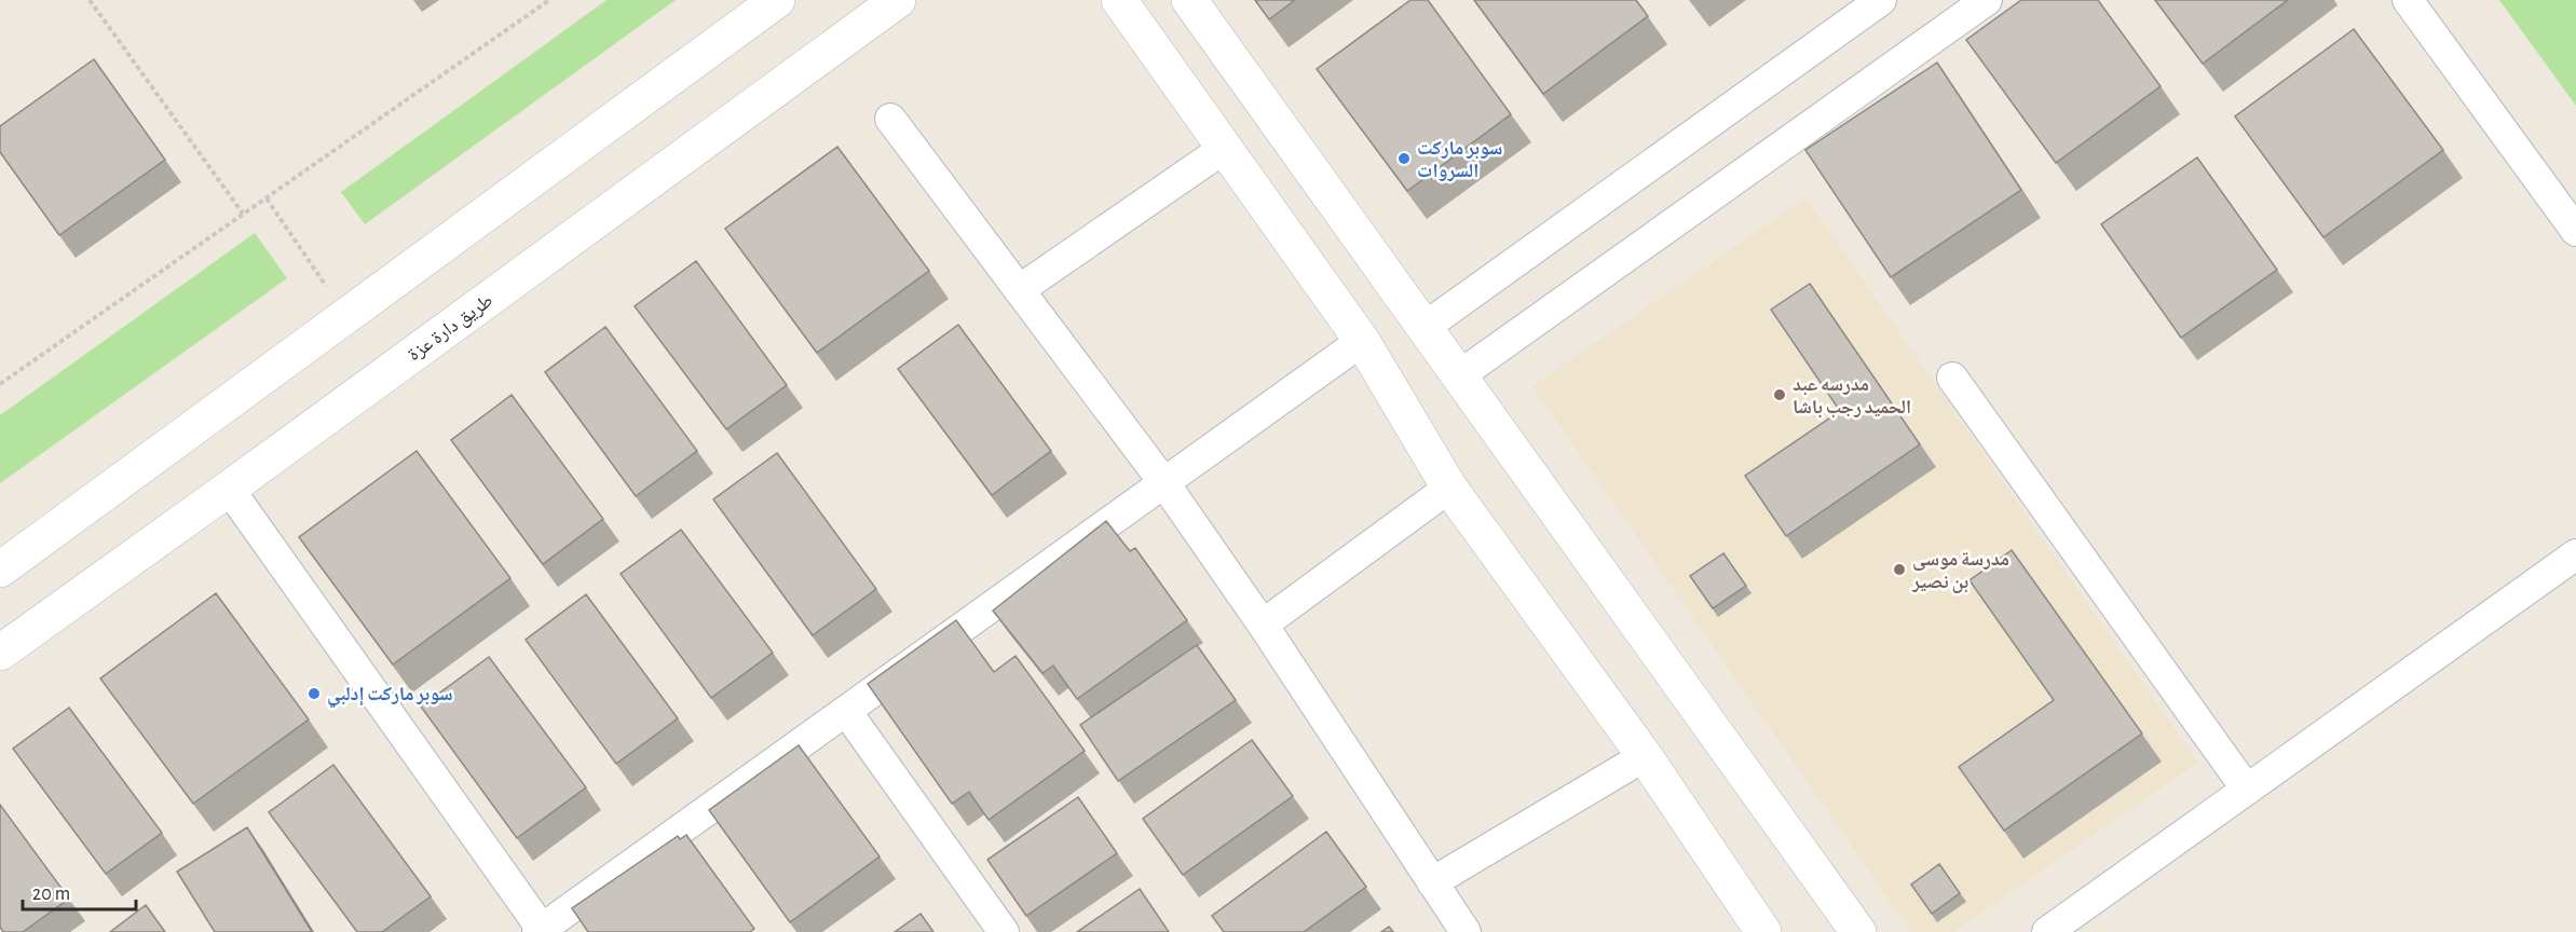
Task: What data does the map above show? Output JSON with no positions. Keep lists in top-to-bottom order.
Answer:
{
  "streets": {
    "street": ["طريق دارة عزة"]
  },
  "places": [
    "سوبر ماركت السروات",
    "مدرسه عبد الحميد رجب باشا",
    "مدرسة موسى بن نصير",
    "سوبر ماركت إدلبي"
  ],
  "scale_bar": "20 m"
}
